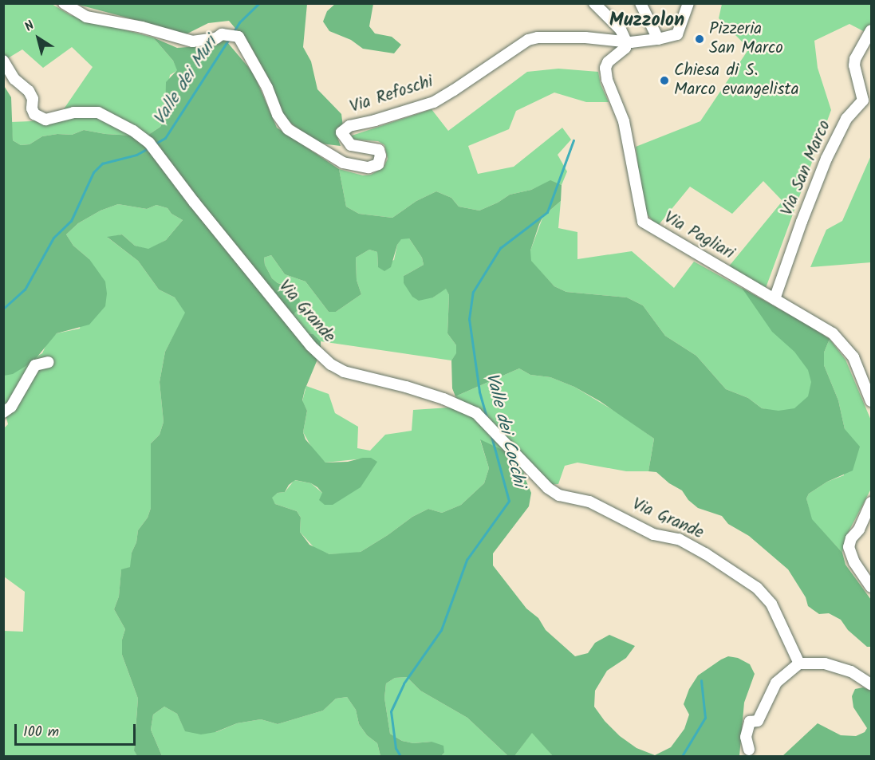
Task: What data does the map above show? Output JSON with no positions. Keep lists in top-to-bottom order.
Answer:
{
  "streets": {
    "street": [
      "Via Refoschi",
      "Via San Marco",
      "Via Pagliari",
      "Via Grande"
    ]
  },
  "crossings": [
    ["Via Refoschi", "Via Pagliari"],
    ["Via San Marco", "Via Pagliari"]
  ],
  "districts": ["Muzzolon"],
  "water": ["Valle dei Muri", "Valle dei Cocchi"],
  "places": ["Pizzeria San Marco", "Chiesa di S. Marco evangelista"],
  "scale_bar": "100 m",
  "north": "top left"
}
